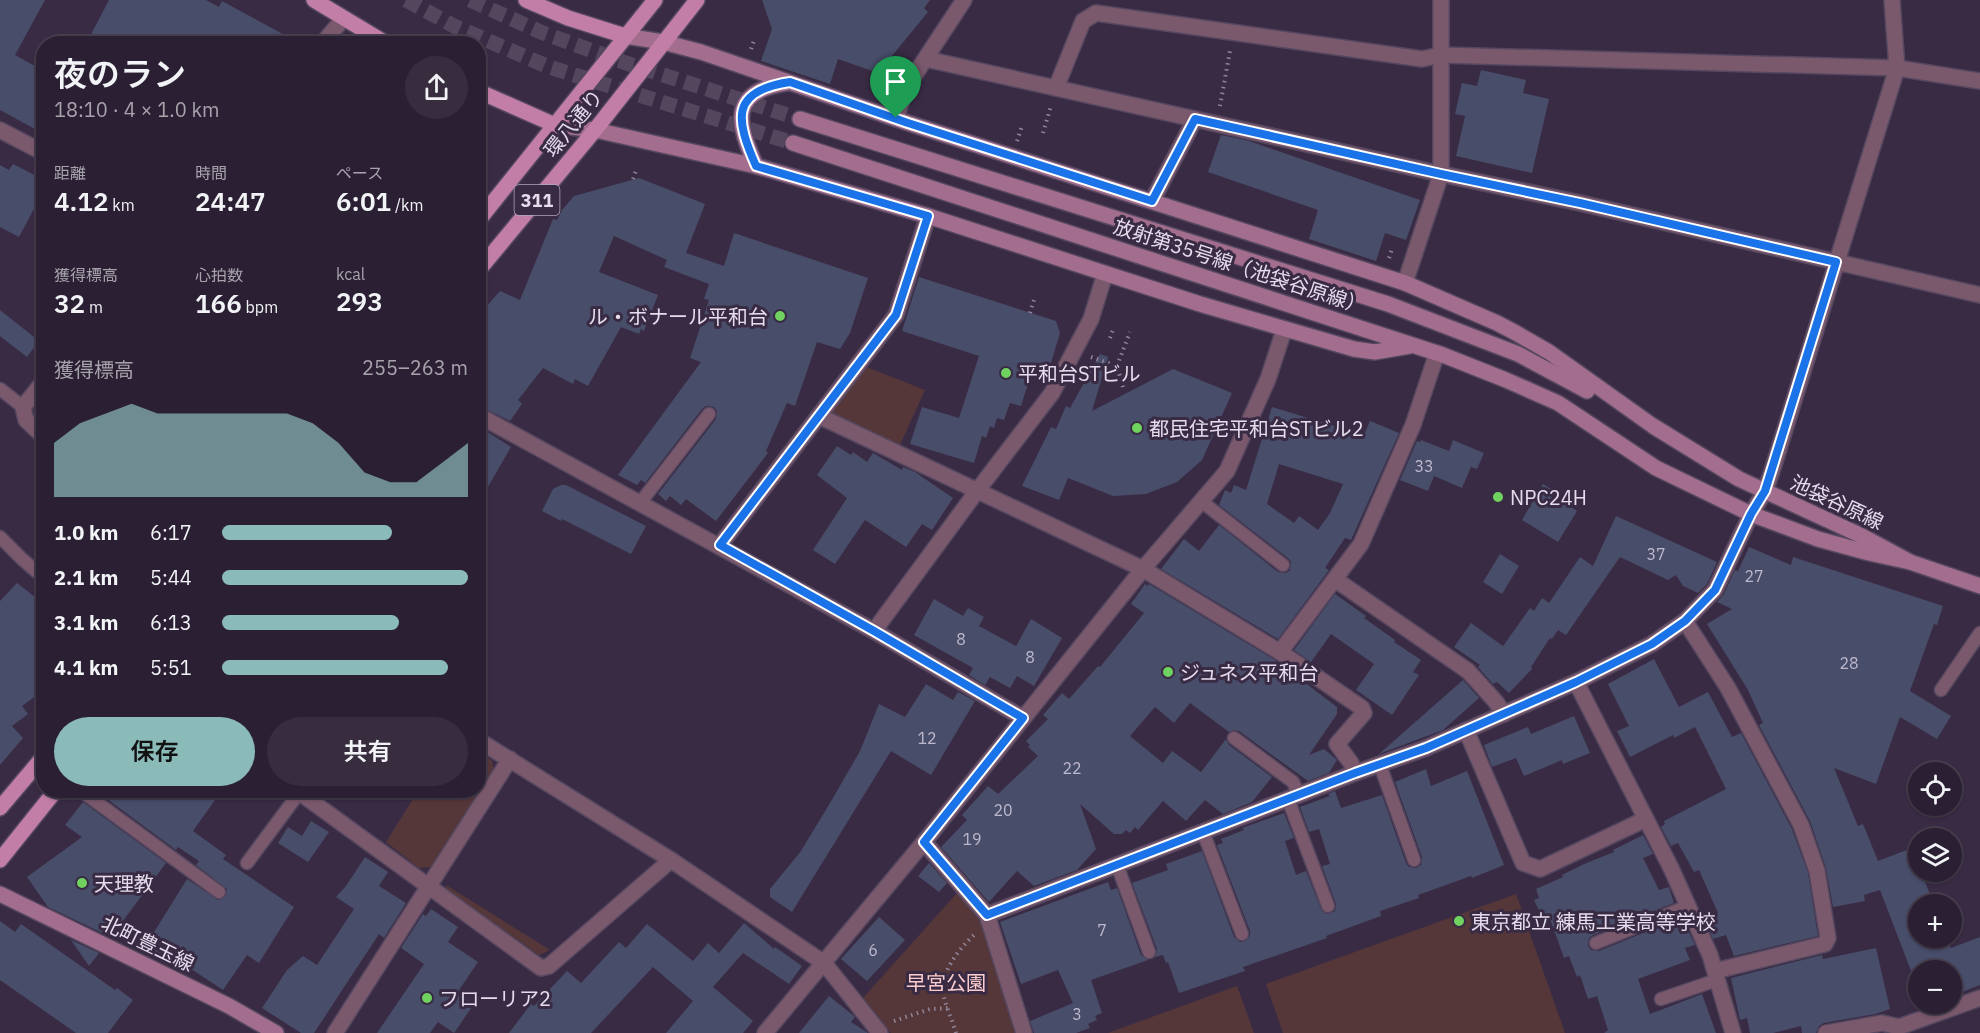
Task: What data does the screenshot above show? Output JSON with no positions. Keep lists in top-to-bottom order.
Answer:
{
  "streets": {
    "main road": [
      "環八通り",
      "311",
      "放射第35号線（池袋谷原線）",
      "池袋谷原線",
      "北町豊玉線"
    ]
  },
  "crossings": [
    ["放射第35号線（池袋谷原線）", "池袋谷原線"]
  ],
  "parks": ["早宮公園"],
  "places": [
    "ル・ボナール平和台",
    "平和台STビル",
    "都民住宅平和台STビル2",
    "NPC24H",
    "ジュネス平和台",
    "天理教",
    "東京都立 練馬工業高等学校",
    "フローリア2"
  ],
  "house_numbers": [
    "33",
    "37",
    "27",
    "8",
    "8",
    "28",
    "12",
    "22",
    "20",
    "19",
    "7",
    "6",
    "3"
  ],
  "page": {
    "heading": ["夜のラン", "18:10 · 4 × 1.0 km"],
    "stats": [
      ["距離", "4.12 km"],
      ["時間", "24:47"],
      ["ペース", "6:01 /km"],
      ["獲得標高", "32 m"],
      ["心拍数", "166 bpm"],
      ["kcal", "293"]
    ],
    "chart": ["獲得標高", "255–263 m"],
    "list": [
      {
        "name": "1.0 km",
        "note": "6:17"
      },
      {
        "name": "2.1 km",
        "note": "5:44"
      },
      {
        "name": "3.1 km",
        "note": "6:13"
      },
      {
        "name": "4.1 km",
        "note": "5:51"
      }
    ],
    "buttons": ["保存", "共有"],
    "map_buttons": ["+", "−"]
  }
}
